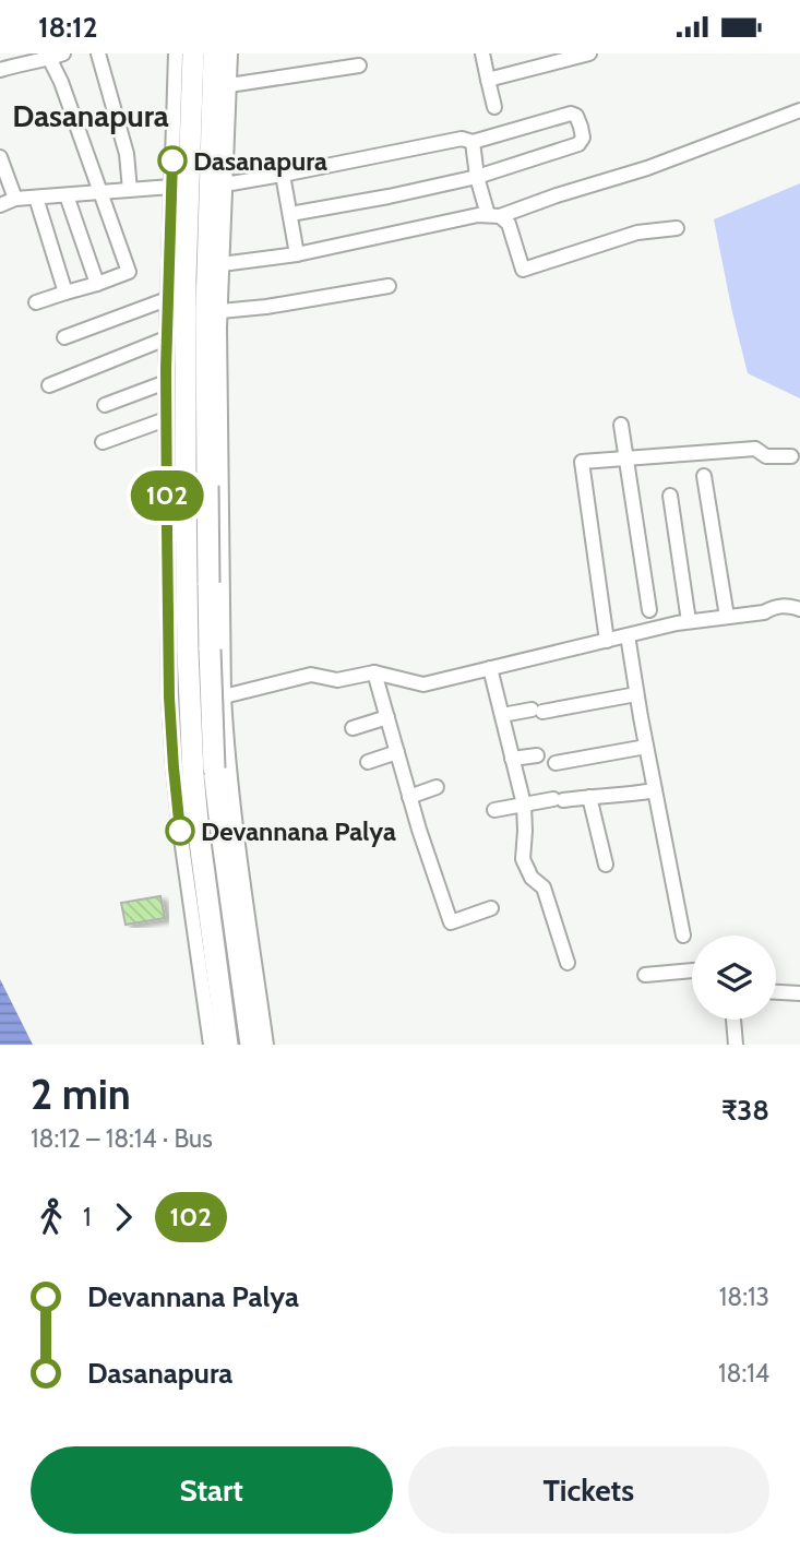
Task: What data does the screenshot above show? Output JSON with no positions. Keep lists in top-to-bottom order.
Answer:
{
  "districts": ["Dasanapura"],
  "places": ["Dasanapura", "Devannana Palya"],
  "lines": ["bus line 102"],
  "page": {
    "status": "18:12",
    "on_map": "102",
    "heading": ["2 min", "18:12 – 18:14 · Bus", "₹38"],
    "legs": ["1", "102"],
    "list": [
      {
        "name": "Devannana Palya",
        "value": "18:13"
      },
      {
        "name": "Dasanapura",
        "value": "18:14"
      }
    ],
    "buttons": ["Start", "Tickets"]
  }
}
